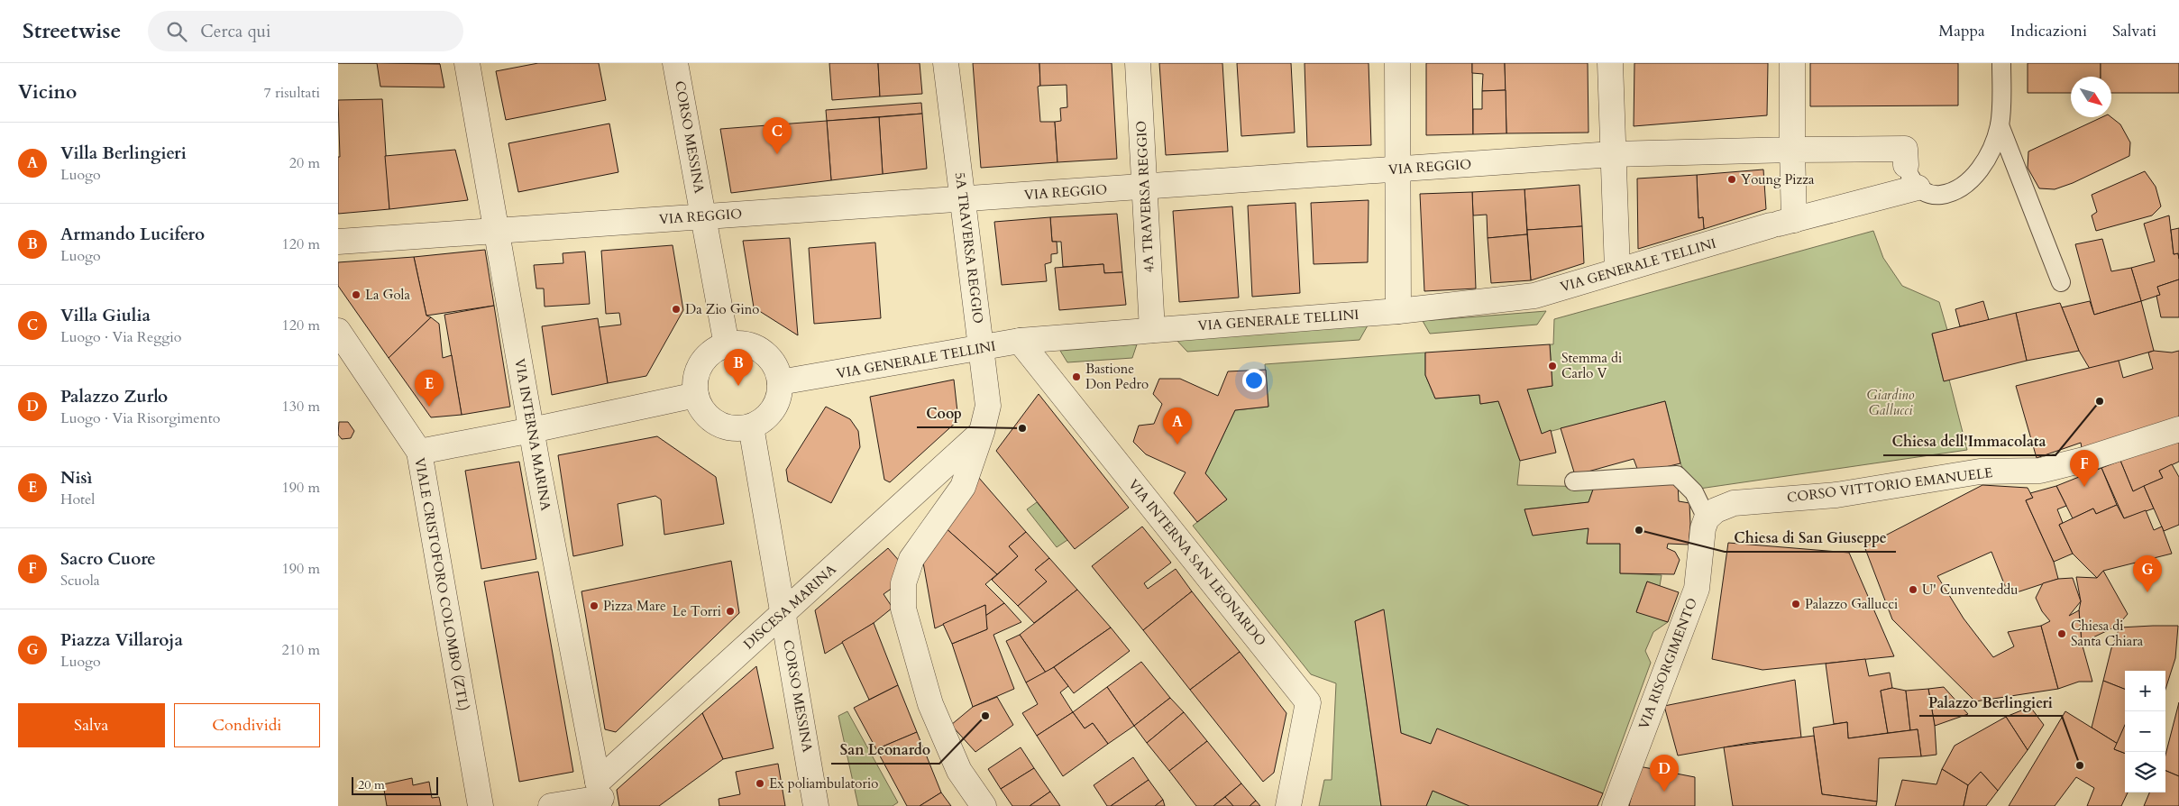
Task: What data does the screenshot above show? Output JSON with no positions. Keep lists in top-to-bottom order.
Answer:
{
  "streets": {
    "street": [
      "CORSO MESSINA",
      "VIA REGGIO",
      "4A TRAVERSA REGGIO",
      "5A TRAVERSA REGGIO",
      "VIA GENERALE TELLINI",
      "VIA INTERNA MARINA",
      "CORSO VITTORIO EMANUELE",
      "VIA INTERNA SAN LEONARDO",
      "VIALE CRISTOFORO COLOMBO (ZTL)",
      "DISCESA MARINA",
      "VIA RISORGIMENTO"
    ]
  },
  "crossings": [
    ["CORSO MESSINA", "VIA REGGIO"],
    ["CORSO MESSINA", "VIA GENERALE TELLINI"],
    ["CORSO MESSINA", "DISCESA MARINA"],
    ["VIA REGGIO", "4A TRAVERSA REGGIO"],
    ["VIA REGGIO", "5A TRAVERSA REGGIO"],
    ["VIA REGGIO", "VIA INTERNA MARINA"],
    ["4A TRAVERSA REGGIO", "VIA GENERALE TELLINI"],
    ["5A TRAVERSA REGGIO", "VIA GENERALE TELLINI"],
    ["5A TRAVERSA REGGIO", "DISCESA MARINA"],
    ["VIA GENERALE TELLINI", "VIA INTERNA SAN LEONARDO"],
    ["VIA INTERNA MARINA", "DISCESA MARINA"],
    ["CORSO VITTORIO EMANUELE", "VIA RISORGIMENTO"]
  ],
  "parks": ["Giardino Gallucci"],
  "places": [
    "Young Pizza",
    "La Gola",
    "Da Zio Gino",
    "Stemma di Carlo V",
    "Bastione Don Pedro",
    "Chiesa dell'Immacolata",
    "Coop",
    "Chiesa di San Giuseppe",
    "U' Cunventeddu",
    "Palazzo Gallucci",
    "Pizza Mare",
    "Le Torri",
    "Chiesa di Santa Chiara",
    "San Leonardo",
    "Palazzo Berlingieri",
    "Ex poliambulatorio"
  ],
  "scale_bar": "20 m",
  "north": "bottom right",
  "page": {
    "header": "Streetwise",
    "search": "Cerca qui",
    "nav": ["Mappa", "Indicazioni", "Salvati"],
    "heading": ["Vicino", "7 risultati"],
    "pins": [
      "C",
      "B",
      "E",
      "A",
      "F",
      "G",
      "D"
    ],
    "list": [
      {
        "mark": "A",
        "name": "Villa Berlingieri",
        "note": "Luogo",
        "value": "20 m"
      },
      {
        "mark": "B",
        "name": "Armando Lucifero",
        "note": "Luogo",
        "value": "120 m"
      },
      {
        "mark": "C",
        "name": "Villa Giulia",
        "note": "Luogo · Via Reggio",
        "value": "120 m"
      },
      {
        "mark": "D",
        "name": "Palazzo Zurlo",
        "note": "Luogo · Via Risorgimento",
        "value": "130 m"
      },
      {
        "mark": "E",
        "name": "Nisì",
        "note": "Hotel",
        "value": "190 m"
      },
      {
        "mark": "F",
        "name": "Sacro Cuore",
        "note": "Scuola",
        "value": "190 m"
      },
      {
        "mark": "G",
        "name": "Piazza Villaroja",
        "note": "Luogo",
        "value": "210 m"
      }
    ],
    "map_buttons": ["+", "−"],
    "buttons": ["Salva", "Condividi"],
    "scale": "20 m"
  }
}
